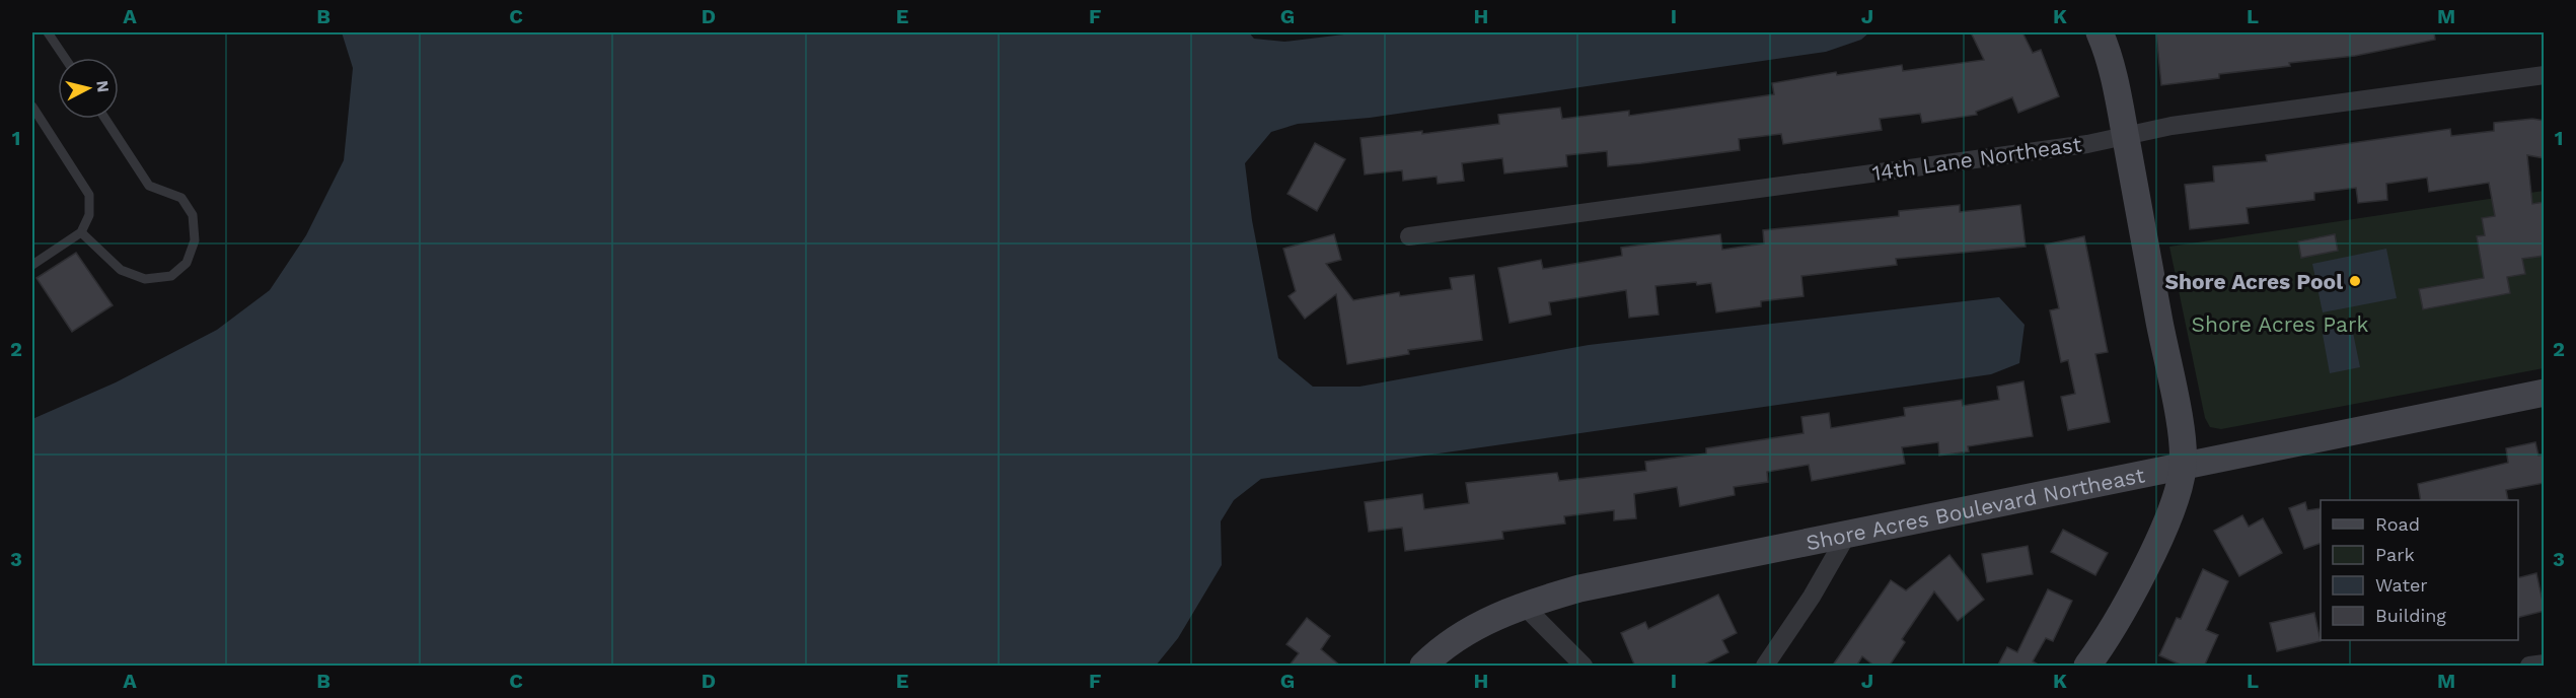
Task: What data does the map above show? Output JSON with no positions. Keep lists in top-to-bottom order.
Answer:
{
  "streets": {
    "street": ["14th Lane Northeast", "Shore Acres Boulevard Northeast"]
  },
  "parks": ["Shore Acres Park"],
  "places": ["Shore Acres Pool"],
  "legend": [
    "Road",
    "Park",
    "Water",
    "Building"
  ],
  "north": "right",
  "grid": {
    "columns": [
      "A",
      "B",
      "C",
      "D",
      "E",
      "F",
      "G",
      "H",
      "I",
      "J",
      "K",
      "L",
      "M"
    ],
    "rows": ["1", "2", "3"]
  }
}
